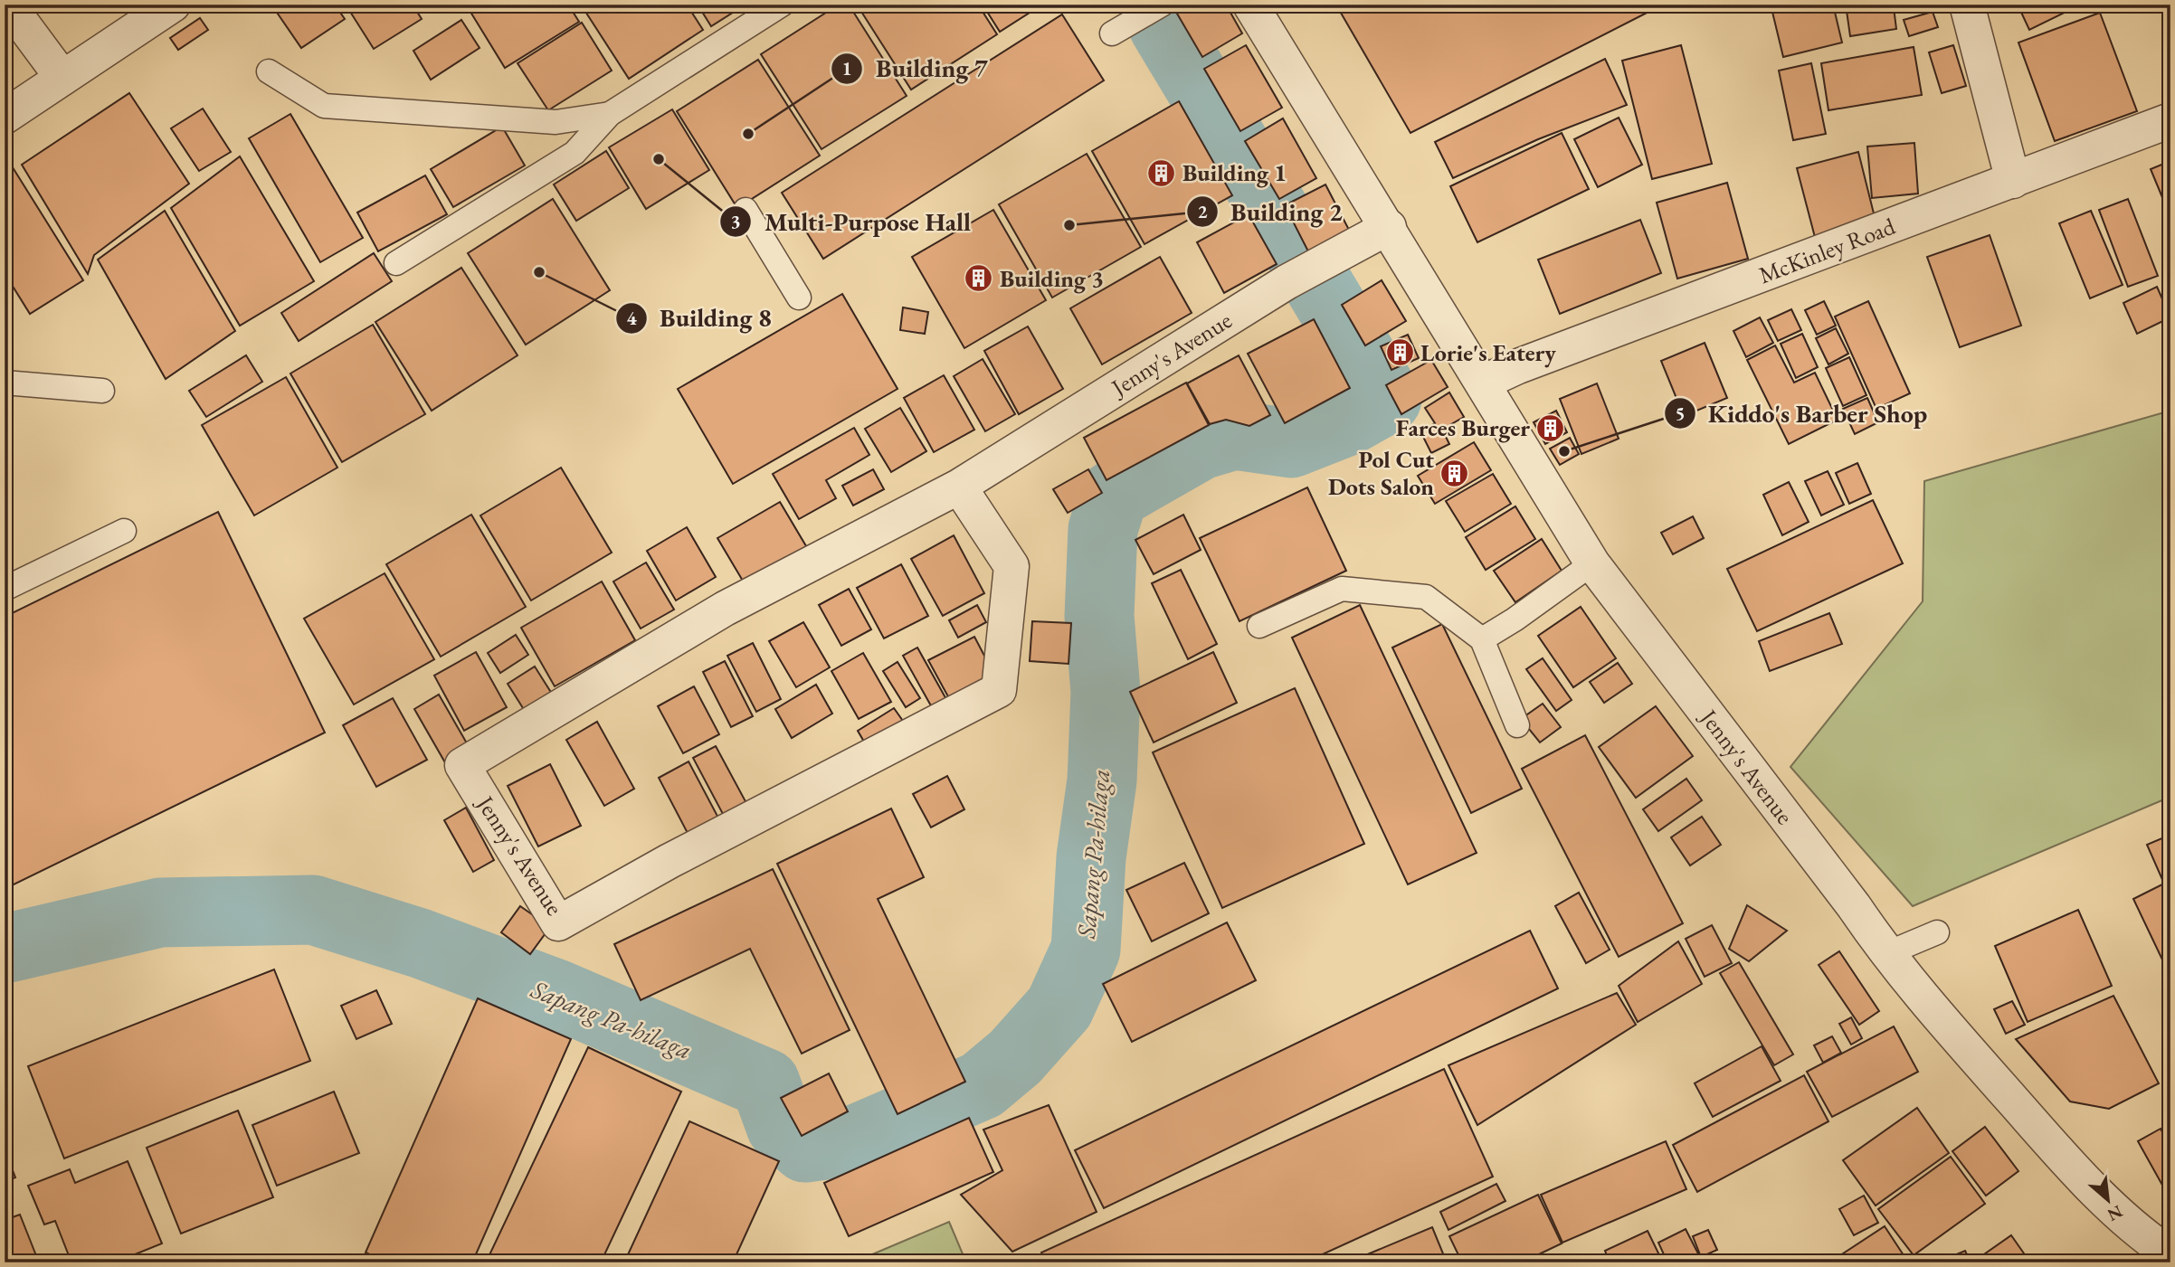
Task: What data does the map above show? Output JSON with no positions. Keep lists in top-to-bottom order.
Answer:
{
  "streets": {
    "street": ["McKinley Road", "Jenny's Avenue"]
  },
  "crossings": [
    ["McKinley Road", "Jenny's Avenue"]
  ],
  "water": ["Sapang Pa-hilaga"],
  "places": {
    "other": [
      "Building 7",
      "Multi-Purpose Hall",
      "Building 2",
      "Building 8",
      "Kiddo's Barber Shop"
    ],
    "building": [
      "Building 1",
      "Building 3",
      "Lorie's Eatery",
      "Farces Burger",
      "Pol Cut Dots Salon"
    ]
  },
  "north": "bottom right"
}
